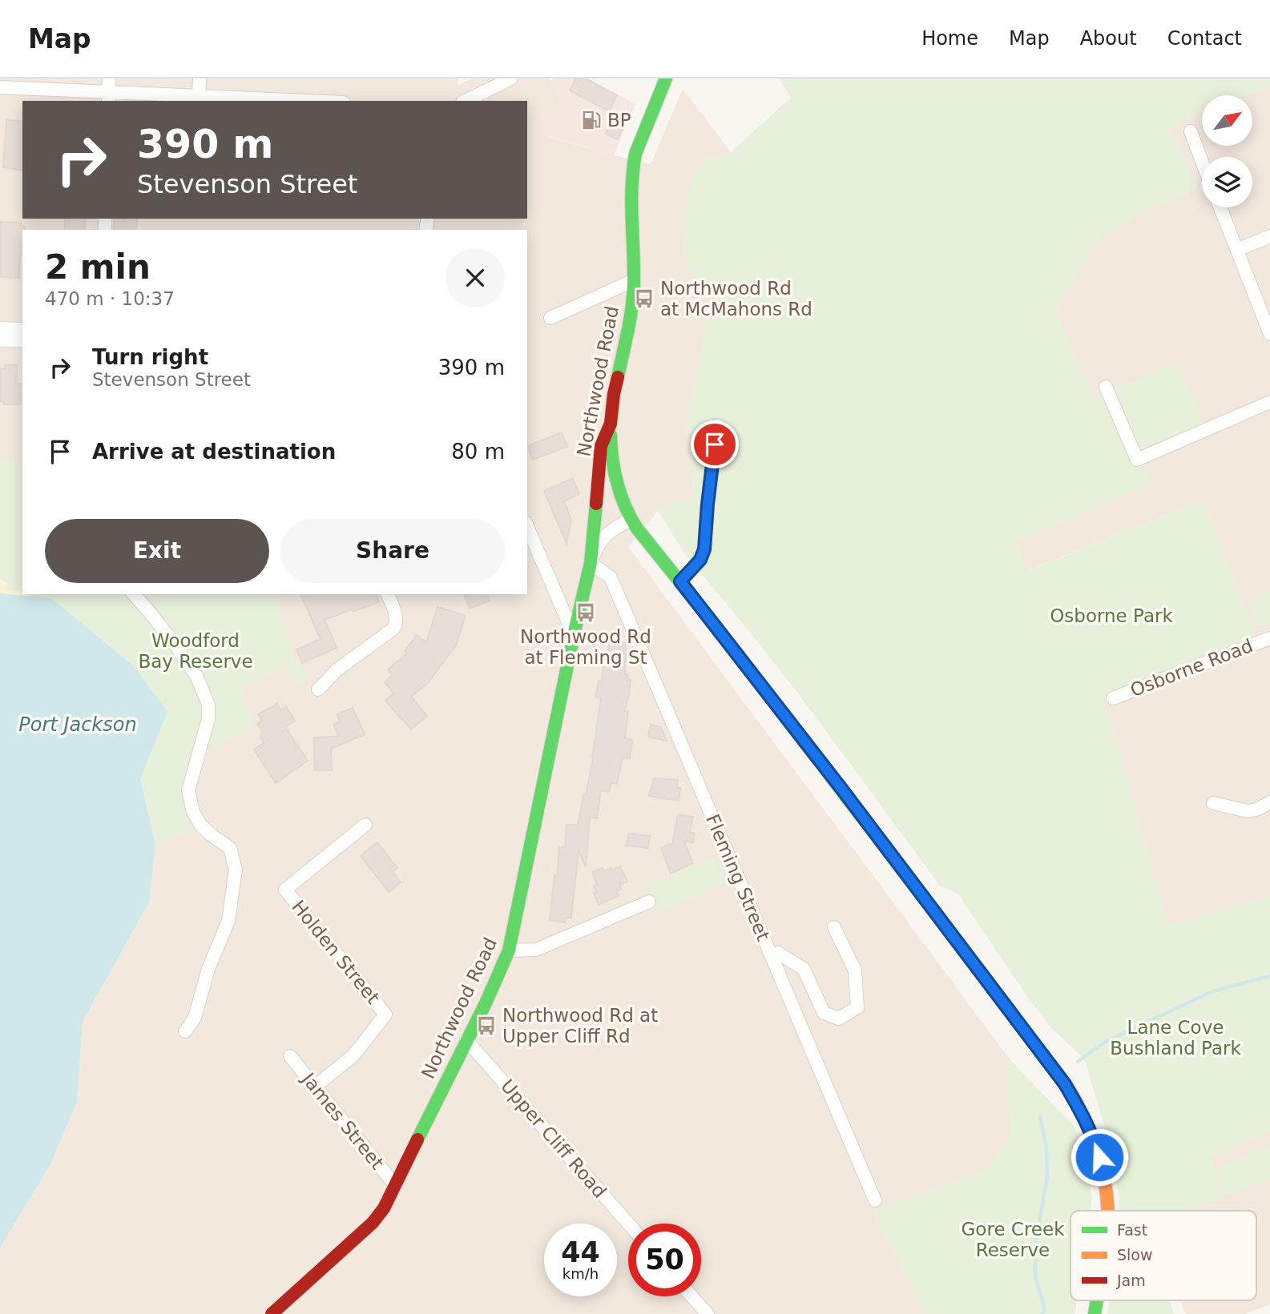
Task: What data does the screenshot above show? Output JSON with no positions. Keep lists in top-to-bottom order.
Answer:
{
  "streets": {
    "main road": ["Northwood Road"],
    "street": [
      "Osborne Road",
      "Fleming Street",
      "Holden Street",
      "James Street",
      "Upper Cliff Road"
    ]
  },
  "crossings": [
    ["Northwood Road", "Fleming Street"],
    ["Northwood Road", "James Street"],
    ["Northwood Road", "Upper Cliff Road"],
    ["Holden Street", "James Street"]
  ],
  "water": ["Port Jackson"],
  "parks": [
    "Osborne Park",
    "Woodford Bay Reserve",
    "Lane Cove Bushland Park",
    "Gore Creek Reserve"
  ],
  "places": {
    "fuel station": ["BP"],
    "bus stop": ["Northwood Rd at McMahons Rd", "Northwood Rd at Fleming St", "Northwood Rd at Upper Cliff Rd"]
  },
  "legend": ["Fast", "Slow", "Jam"],
  "north": "top right",
  "page": {
    "header": "Map",
    "nav": [
      "Home",
      "Map",
      "About",
      "Contact"
    ],
    "turn": ["390 m", "Stevenson Street"],
    "heading": ["2 min", "470 m · 10:37"],
    "list": [
      {
        "name": "Turn right",
        "note": "Stevenson Street",
        "value": "390 m"
      },
      {
        "name": "Arrive at destination",
        "value": "80 m"
      }
    ],
    "buttons": ["Exit", "Share"],
    "speed": "44 km/h",
    "limit": "50"
  }
}
